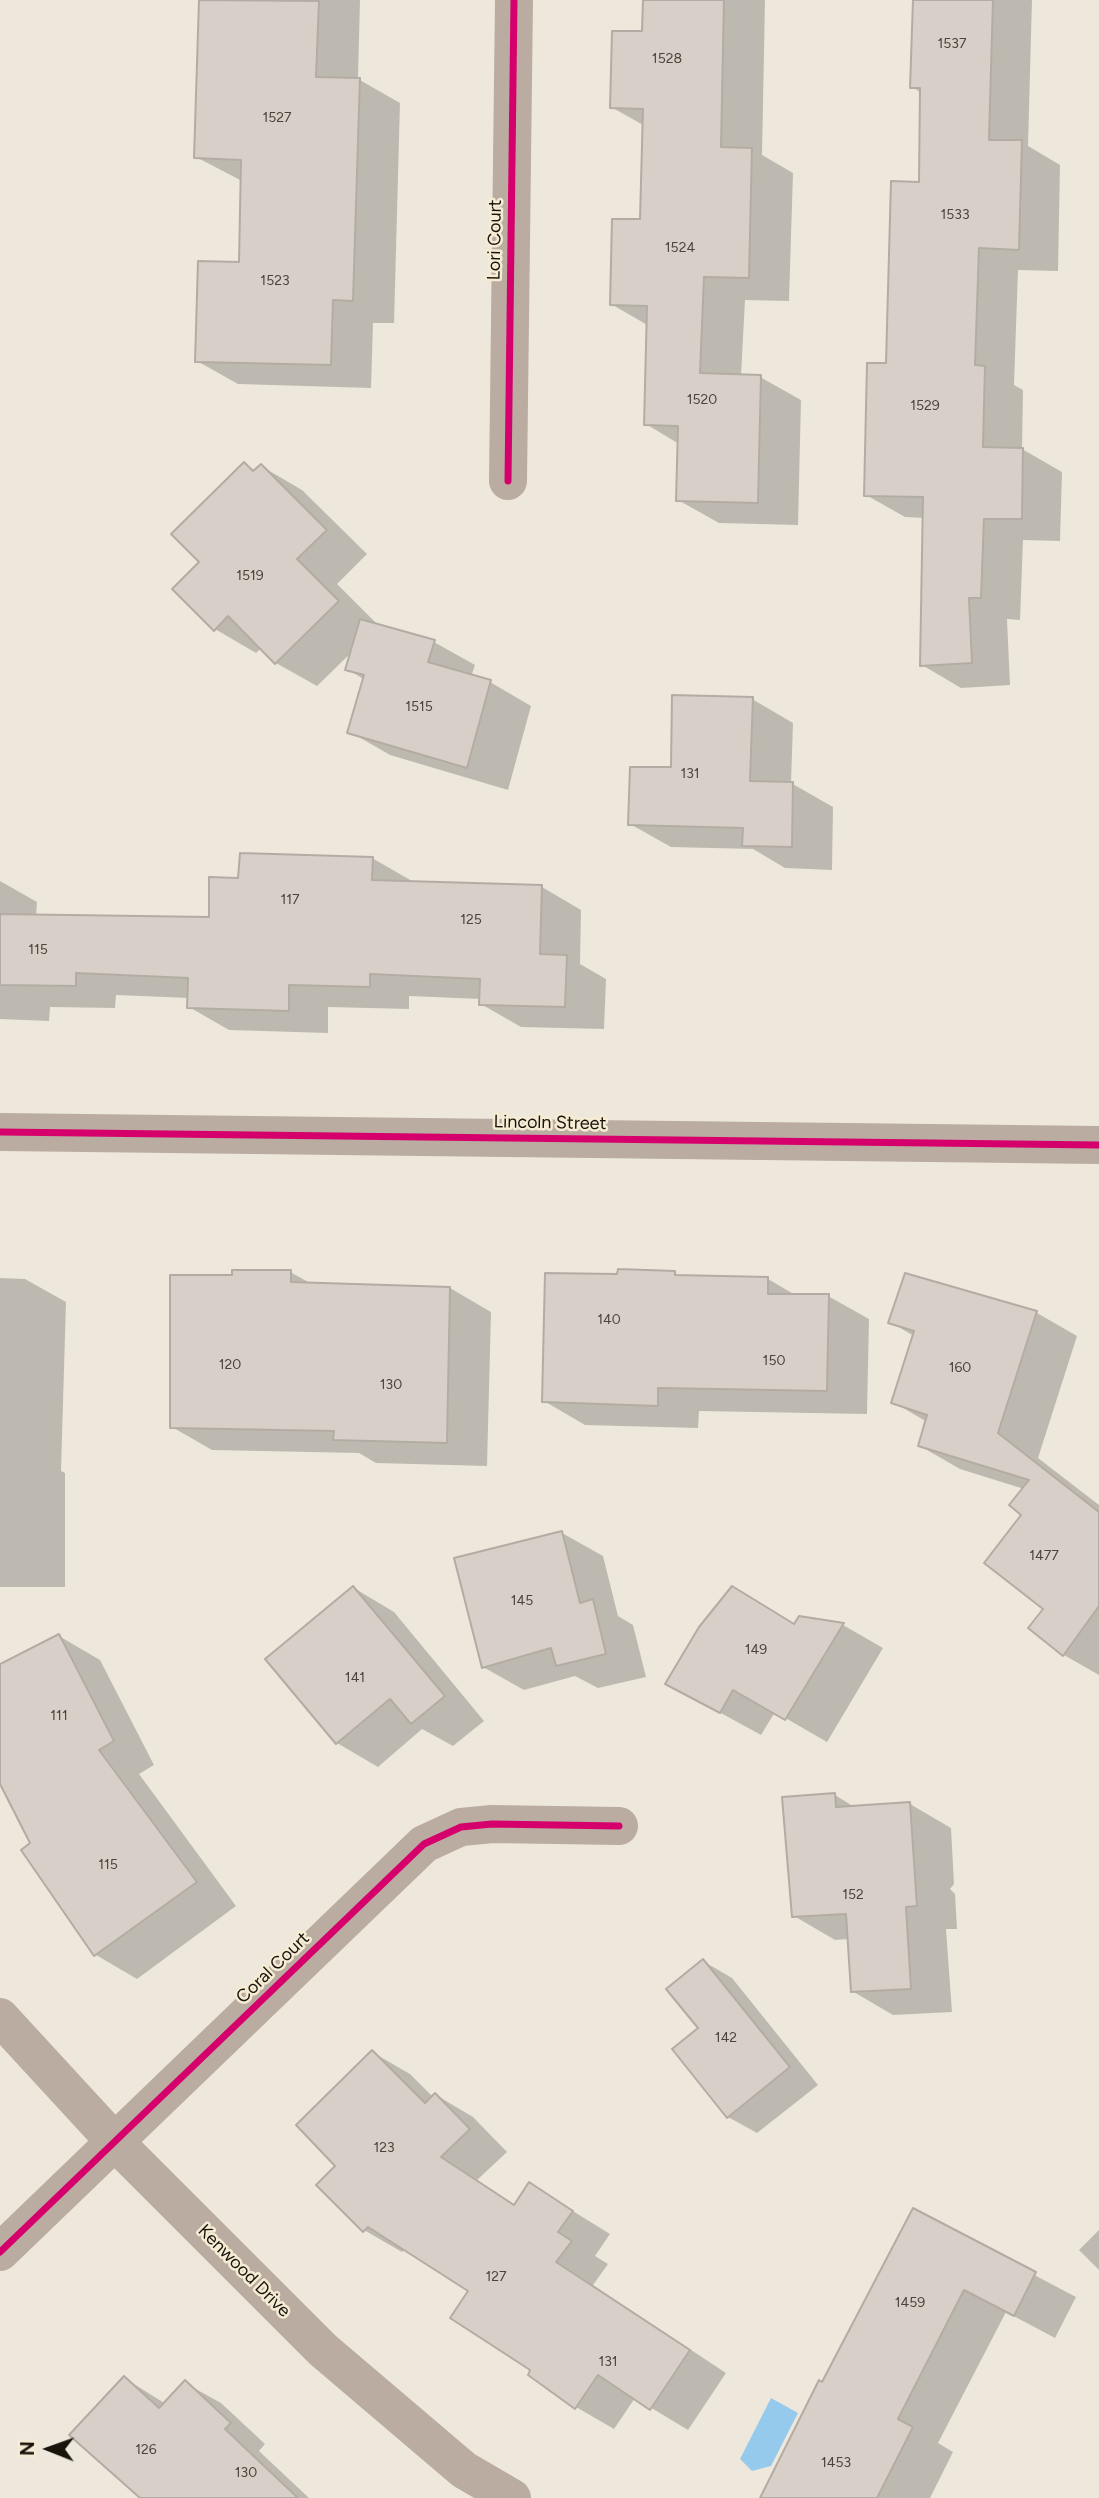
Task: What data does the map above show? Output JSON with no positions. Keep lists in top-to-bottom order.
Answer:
{
  "streets": {
    "street": [
      "Lori Court",
      "Lincoln Street",
      "Coral Court",
      "Kenwood Drive"
    ]
  },
  "crossings": [
    ["Coral Court", "Kenwood Drive"]
  ],
  "house_numbers": [
    "1537",
    "1528",
    "1527",
    "1533",
    "1524",
    "1523",
    "1520",
    "1529",
    "1519",
    "1515",
    "131",
    "117",
    "125",
    "115",
    "140",
    "150",
    "120",
    "160",
    "130",
    "1477",
    "145",
    "149",
    "141",
    "111",
    "115",
    "152",
    "142",
    "123",
    "127",
    "1459",
    "131",
    "126",
    "1453",
    "130"
  ],
  "north": "left"
}
